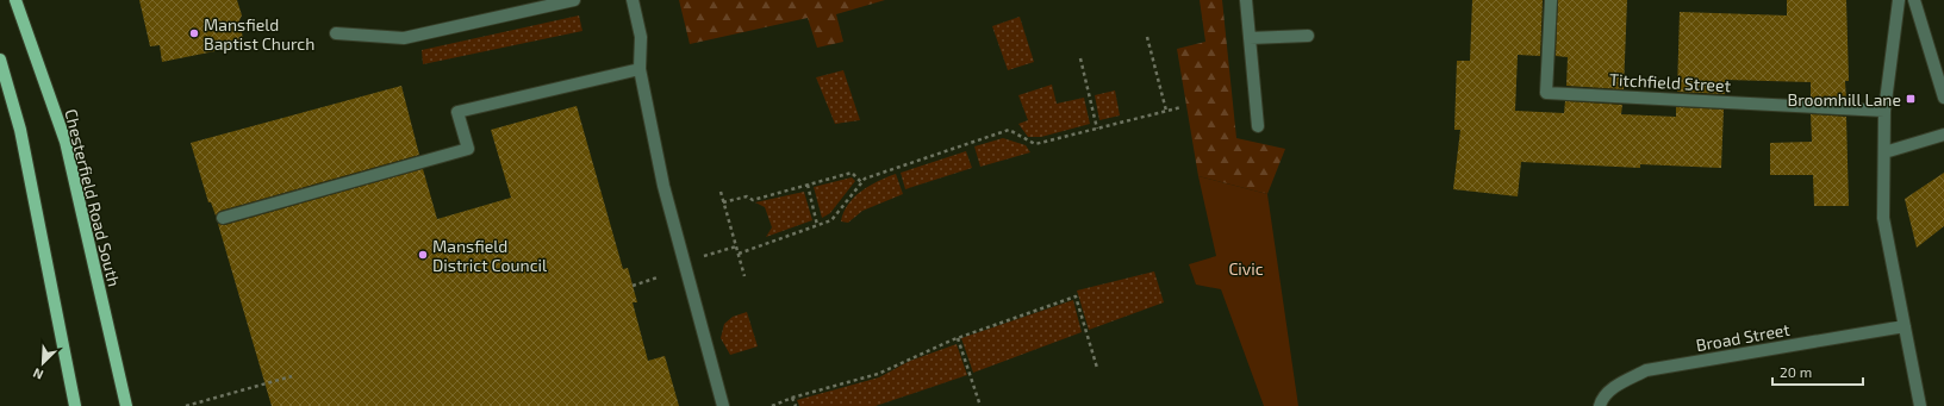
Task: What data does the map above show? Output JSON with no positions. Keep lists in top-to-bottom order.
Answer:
{
  "streets": {
    "main road": ["Chesterfield Road South"],
    "street": ["Titchfield Street", "Broad Street"]
  },
  "parks": ["Civic"],
  "places": {
    "other": ["Mansfield Baptist Church", "Mansfield District Council"],
    "transit": ["Broomhill Lane"]
  },
  "scale_bar": "20 m",
  "north": "bottom left"
}
